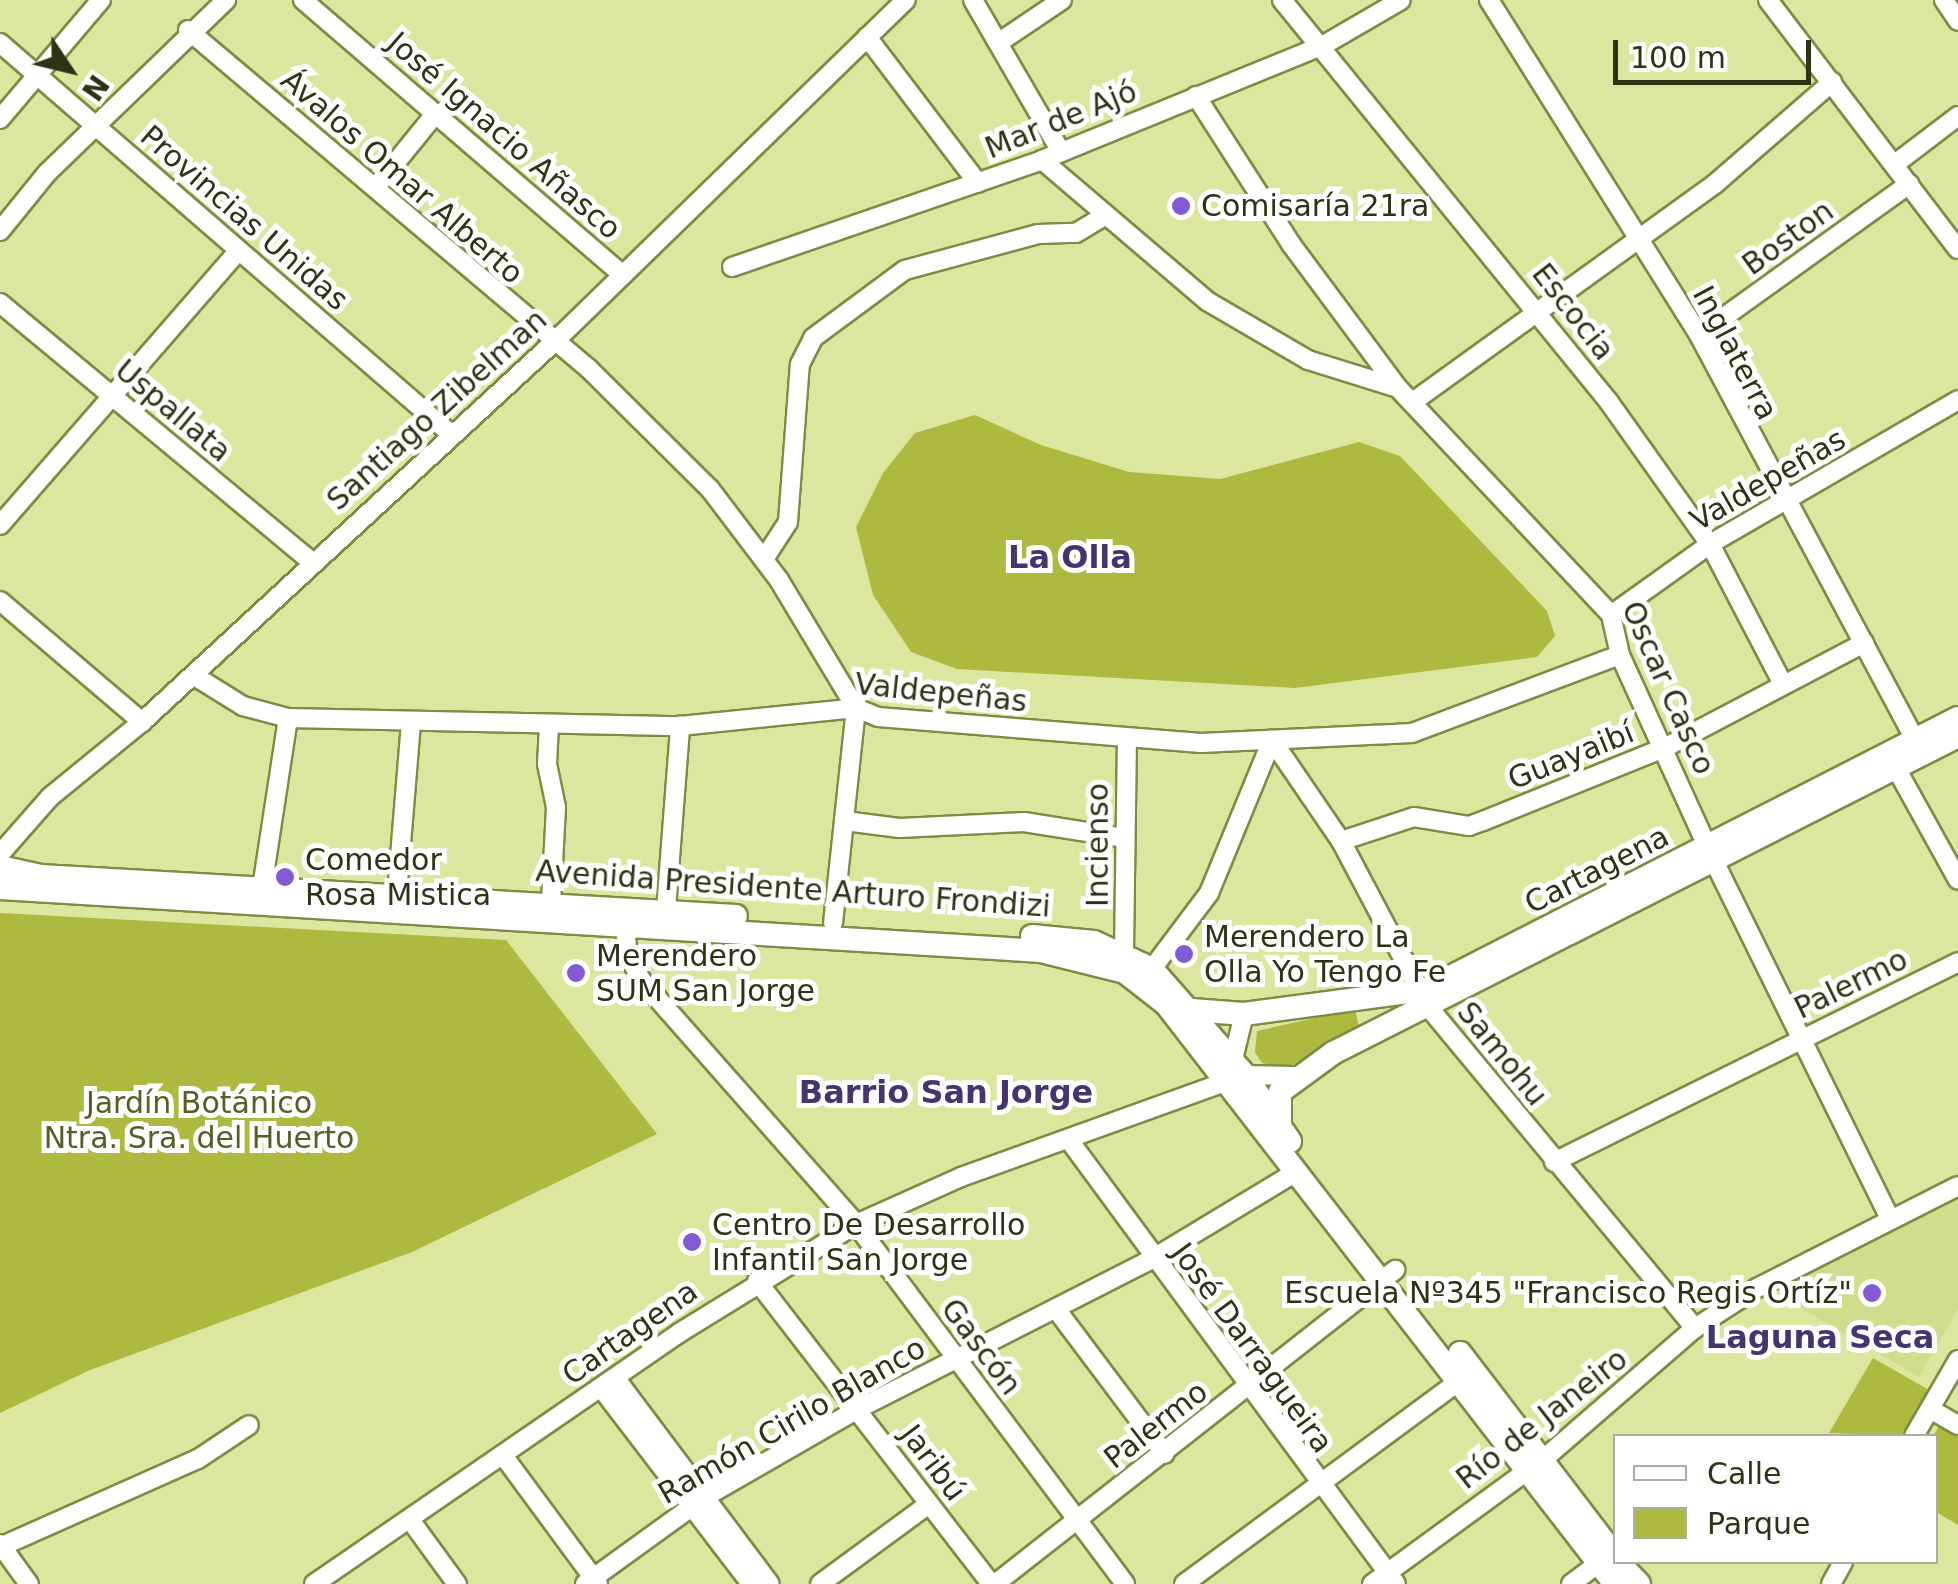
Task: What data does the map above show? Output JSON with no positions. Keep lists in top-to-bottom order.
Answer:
{
  "streets": {
    "main road": ["Cartagena", "Avenida Presidente Arturo Frondizi"],
    "street": [
      "Mar de Ajó",
      "José Ignacio Añasco",
      "Ávalos Omar Alberto",
      "Provincias Unidas",
      "Boston",
      "Escocia",
      "Inglaterra",
      "Santiago Zibelman",
      "Uspallata",
      "Valdepeñas",
      "Oscar Casco",
      "Guayaibí",
      "Incienso",
      "Palermo",
      "Samohu",
      "Gascón",
      "José Darragueira",
      "Río de Janeiro",
      "Ramón Cirilo Blanco",
      "Jaribú"
    ]
  },
  "crossings": [
    ["Mar de Ajó", "Escocia"],
    ["Mar de Ajó", "Oscar Casco"],
    ["José Ignacio Añasco", "Santiago Zibelman"],
    ["Ávalos Omar Alberto", "Santiago Zibelman"],
    ["Ávalos Omar Alberto", "Valdepeñas"],
    ["Provincias Unidas", "Santiago Zibelman"],
    ["Boston", "Inglaterra"],
    ["Escocia", "Valdepeñas"],
    ["Escocia", "Guayaibí"],
    ["Inglaterra", "Valdepeñas"],
    ["Inglaterra", "Guayaibí"],
    ["Inglaterra", "Cartagena"],
    ["Santiago Zibelman", "Uspallata"],
    ["Santiago Zibelman", "Valdepeñas"],
    ["Valdepeñas", "Oscar Casco"],
    ["Valdepeñas", "Incienso"],
    ["Valdepeñas", "Samohu"],
    ["Oscar Casco", "Guayaibí"],
    ["Oscar Casco", "Cartagena"],
    ["Oscar Casco", "Palermo"],
    ["Oscar Casco", "Río de Janeiro"],
    ["Guayaibí", "Samohu"],
    ["Incienso", "Avenida Presidente Arturo Frondizi"],
    ["Cartagena", "Avenida Presidente Arturo Frondizi"],
    ["Cartagena", "Samohu"],
    ["Cartagena", "Gascón"],
    ["Cartagena", "José Darragueira"],
    ["Cartagena", "Jaribú"],
    ["Avenida Presidente Arturo Frondizi", "Gascón"],
    ["Palermo", "Samohu"],
    ["Palermo", "Gascón"],
    ["Palermo", "José Darragueira"],
    ["Palermo", "Jaribú"],
    ["Samohu", "Río de Janeiro"],
    ["Gascón", "Ramón Cirilo Blanco"],
    ["José Darragueira", "Río de Janeiro"],
    ["José Darragueira", "Ramón Cirilo Blanco"],
    ["Ramón Cirilo Blanco", "Jaribú"]
  ],
  "districts": ["La Olla", "Barrio San Jorge", "Laguna Seca"],
  "parks": ["Jardín Botánico Ntra. Sra. del Huerto"],
  "places": [
    "Comisaría 21ra",
    "Comedor Rosa Mistica",
    "Merendero La Olla Yo Tengo Fe",
    "Merendero SUM San Jorge",
    "Centro De Desarrollo Infantil San Jorge",
    "Escuela Nº345 \"Francisco Regis Ortíz\""
  ],
  "legend": ["Calle", "Parque"],
  "scale_bar": "100 m",
  "north": "bottom right"
}
